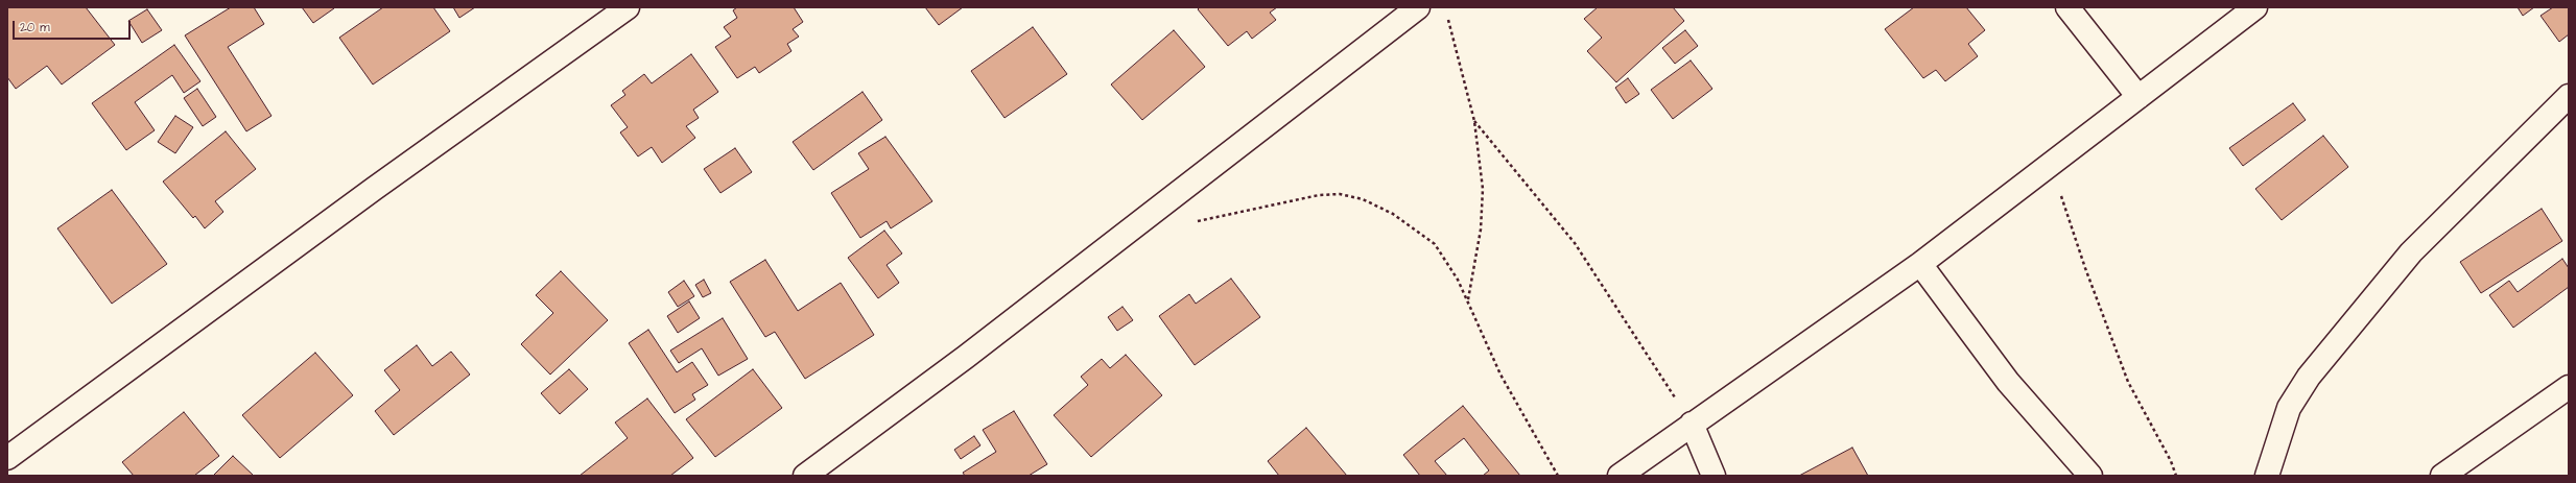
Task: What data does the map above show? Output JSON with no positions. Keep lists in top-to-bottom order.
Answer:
{
  "scale_bar": "20 m"
}
